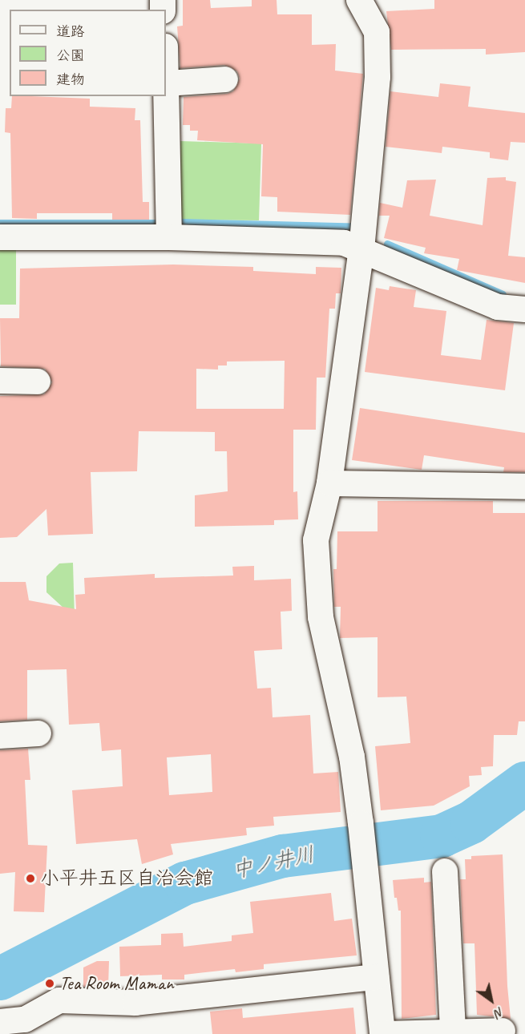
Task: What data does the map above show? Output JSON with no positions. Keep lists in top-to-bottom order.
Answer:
{
  "water": ["中ノ井川"],
  "places": ["小平井五区自治会館", "Tea Room Maman"],
  "legend": ["道路", "公園", "建物"],
  "north": "bottom right"
}
